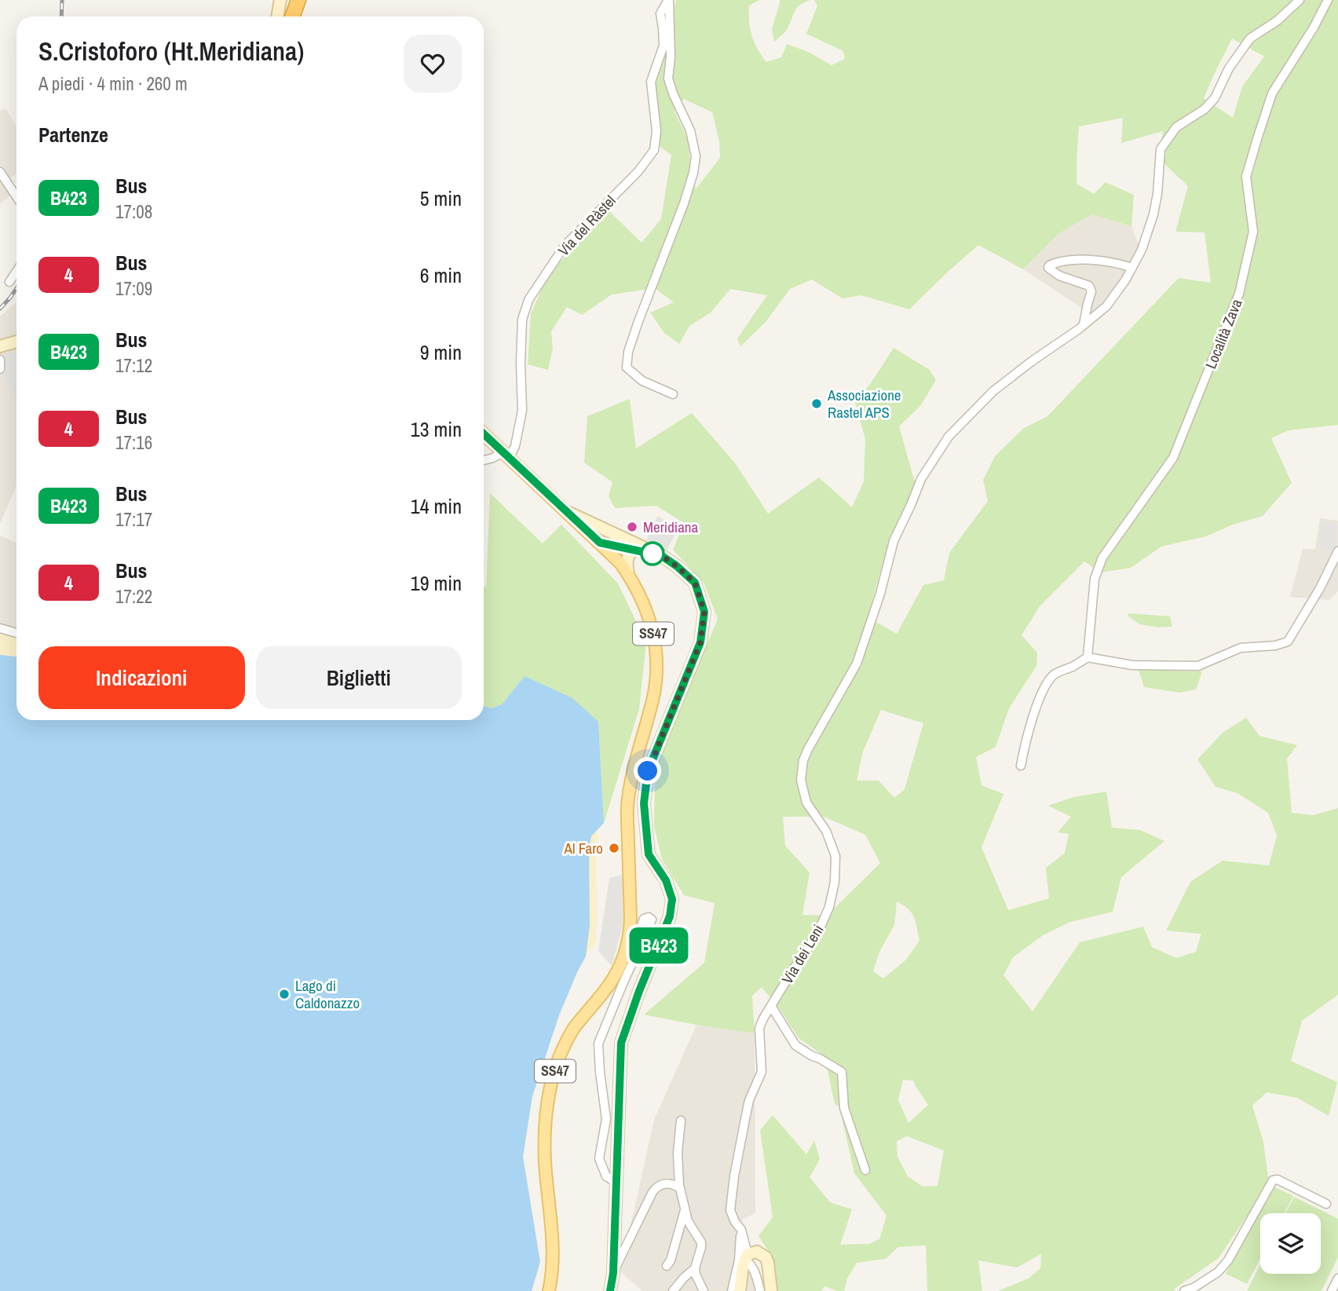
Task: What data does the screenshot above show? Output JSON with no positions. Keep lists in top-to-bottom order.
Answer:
{
  "streets": {
    "main road": ["SS47"],
    "street": ["Via del Ràstel", "Località Zava", "Via dei Leni"]
  },
  "crossings": [
    ["Via del Ràstel", "SS47"]
  ],
  "places": [
    "Associazione Rastel APS",
    "Meridiana",
    "Al Faro",
    "Lago di Caldonazzo"
  ],
  "lines": ["bus line B423"],
  "page": {
    "on_map": "B423",
    "heading": [
      ["S.Cristoforo (Ht.Meridiana)", "A piedi · 4 min · 260 m"],
      "Partenze"
    ],
    "list": [
      {
        "mark": "B423",
        "name": "Bus",
        "note": "17:08",
        "value": "5 min"
      },
      {
        "mark": "4",
        "name": "Bus",
        "note": "17:09",
        "value": "6 min"
      },
      {
        "mark": "B423",
        "name": "Bus",
        "note": "17:12",
        "value": "9 min"
      },
      {
        "mark": "4",
        "name": "Bus",
        "note": "17:16",
        "value": "13 min"
      },
      {
        "mark": "B423",
        "name": "Bus",
        "note": "17:17",
        "value": "14 min"
      },
      {
        "mark": "4",
        "name": "Bus",
        "note": "17:22",
        "value": "19 min"
      }
    ],
    "buttons": ["Indicazioni", "Biglietti"]
  }
}
